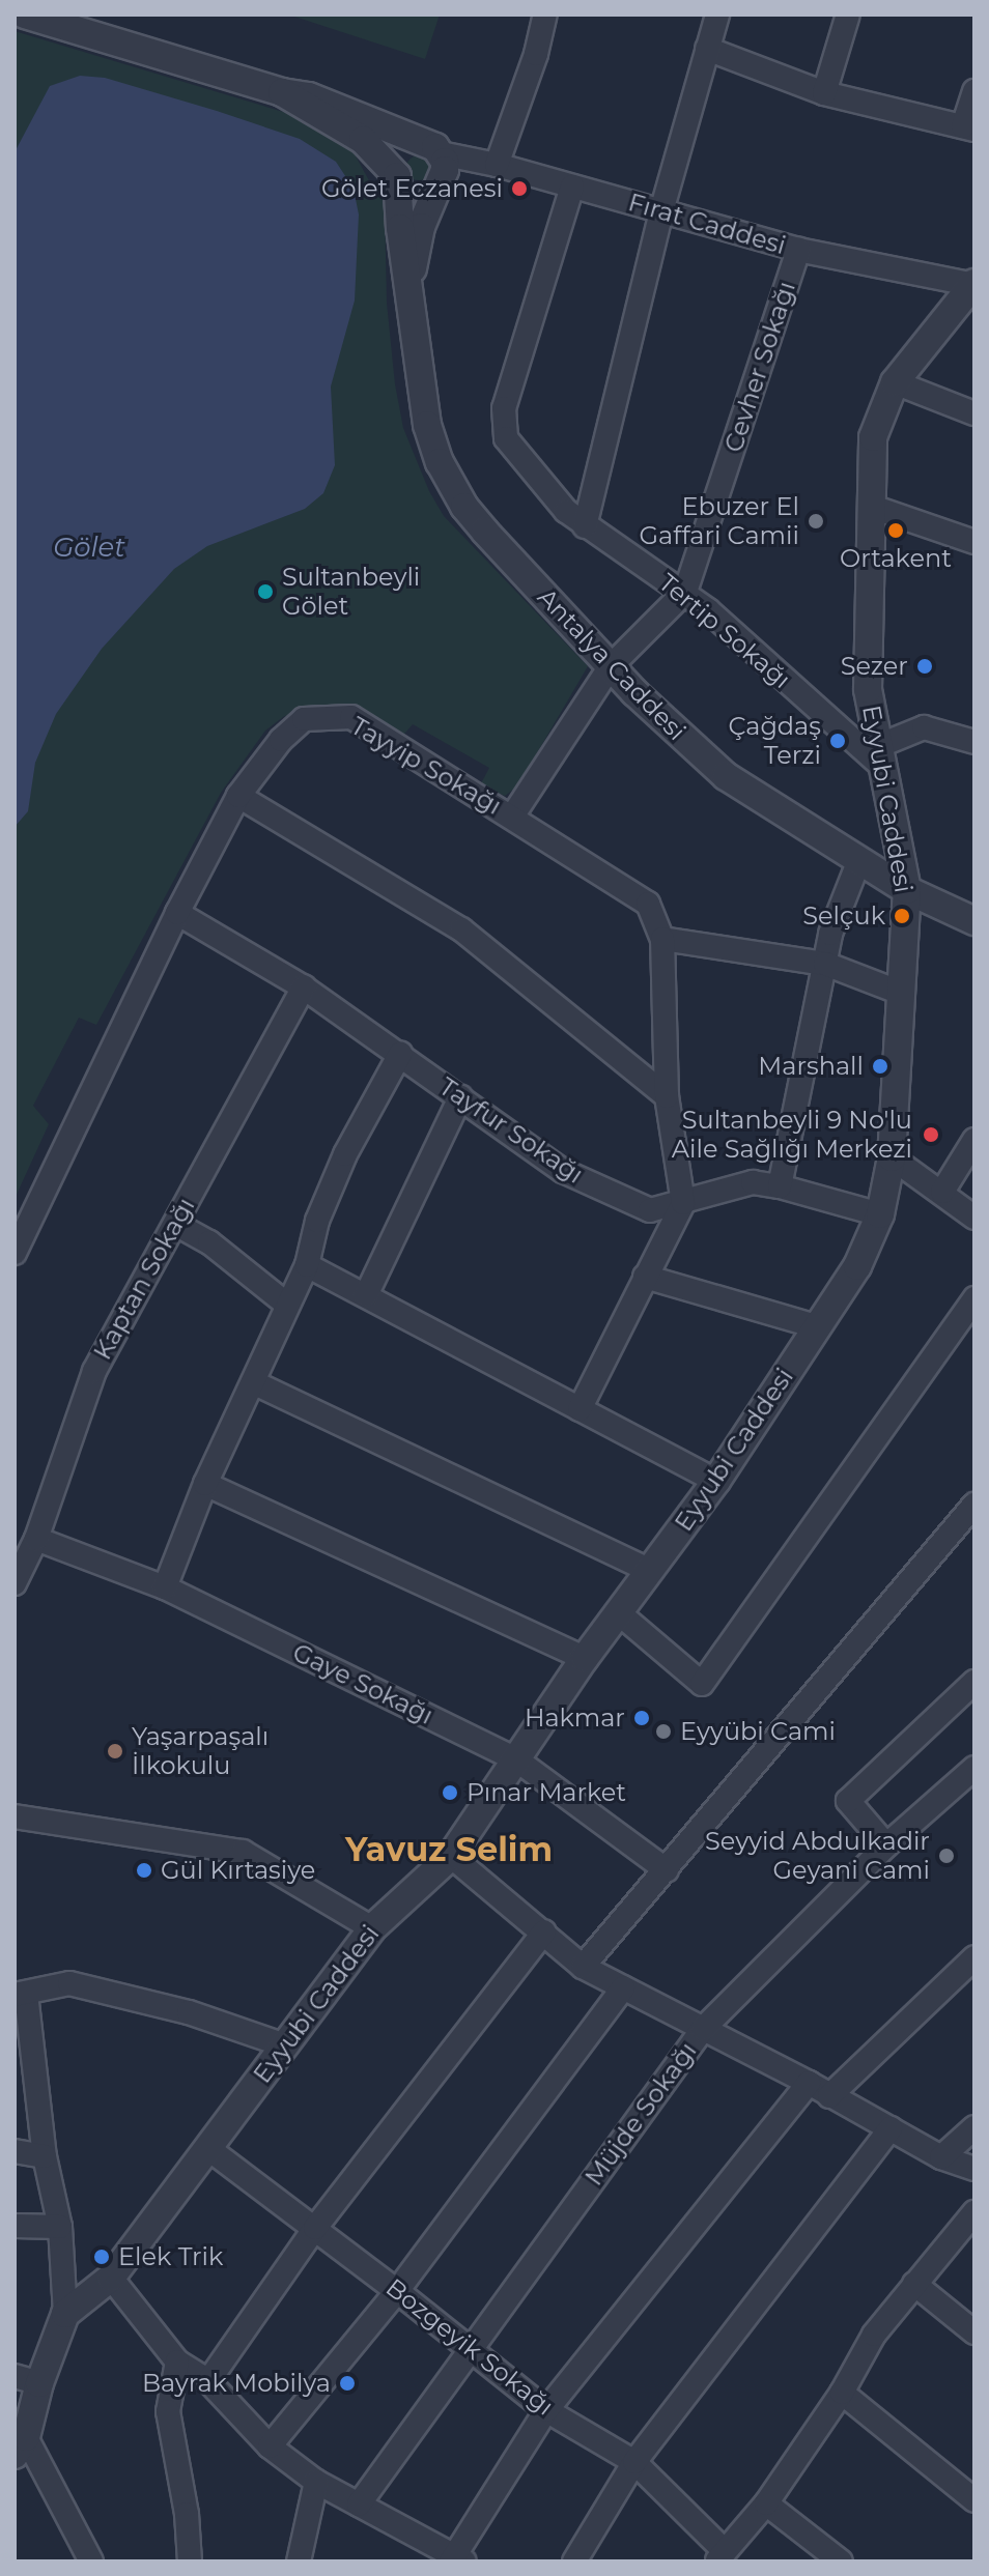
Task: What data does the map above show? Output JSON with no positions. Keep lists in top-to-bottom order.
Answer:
{
  "streets": {
    "street": [
      "Fırat Caddesi",
      "Cevher Sokağı",
      "Tertip Sokağı",
      "Antalya Caddesi",
      "Tayyip Sokağı",
      "Eyyubi Caddesi",
      "Tayfur Sokağı",
      "Kaptan Sokağı",
      "Gaye Sokağı",
      "Müjde Sokağı",
      "Bozgeyik Sokağı"
    ]
  },
  "crossings": [
    ["Fırat Caddesi", "Cevher Sokağı"],
    ["Fırat Caddesi", "Tertip Sokağı"],
    ["Fırat Caddesi", "Eyyubi Caddesi"],
    ["Cevher Sokağı", "Tertip Sokağı"],
    ["Cevher Sokağı", "Antalya Caddesi"],
    ["Cevher Sokağı", "Tayyip Sokağı"],
    ["Tertip Sokağı", "Eyyubi Caddesi"],
    ["Antalya Caddesi", "Eyyubi Caddesi"],
    ["Tayyip Sokağı", "Tayfur Sokağı"],
    ["Eyyubi Caddesi", "Tayfur Sokağı"],
    ["Eyyubi Caddesi", "Gaye Sokağı"],
    ["Eyyubi Caddesi", "Bozgeyik Sokağı"],
    ["Tayfur Sokağı", "Kaptan Sokağı"],
    ["Kaptan Sokağı", "Gaye Sokağı"],
    ["Müjde Sokağı", "Bozgeyik Sokağı"]
  ],
  "districts": ["Yavuz Selim"],
  "water": ["Gölet"],
  "places": [
    "Gölet Eczanesi",
    "Ebuzer El Gaffari Camii",
    "Ortakent",
    "Sultanbeyli Gölet",
    "Sezer",
    "Çağdaş Terzi",
    "Selçuk",
    "Marshall",
    "Sultanbeyli 9 No'lu Aile Sağlığı Merkezi",
    "Hakmar",
    "Eyyübi Cami",
    "Yaşarpaşalı İlkokulu",
    "Pınar Market",
    "Seyyid Abdulkadir Geyani Cami",
    "Gül Kırtasiye",
    "Elek Trik",
    "Bayrak Mobilya"
  ]
}
